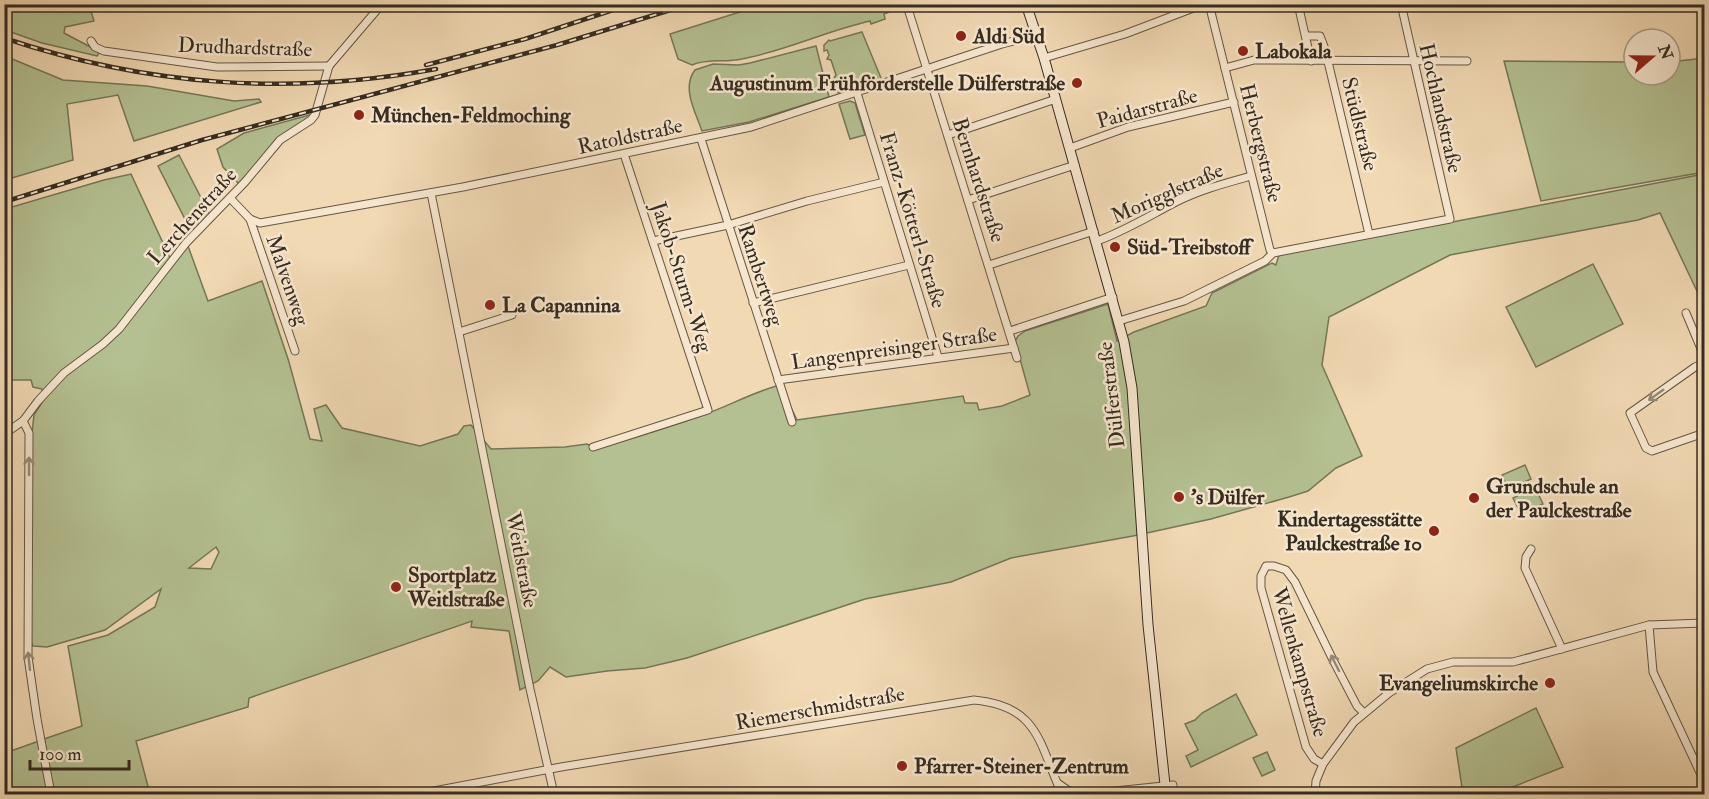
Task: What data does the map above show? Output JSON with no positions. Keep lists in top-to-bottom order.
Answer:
{
  "streets": {
    "main road": ["Dülferstraße"],
    "street": [
      "Drudhardstraße",
      "Paidarstraße",
      "Hochlandstraße",
      "Stüdlstraße",
      "Ratoldstraße",
      "Herbergstraße",
      "Bernhardstraße",
      "Morigglstraße",
      "Lerchenstraße",
      "Franz-Kötterl-Straße",
      "Rambertweg",
      "Jakob-Sturm-Weg",
      "Malvenweg",
      "Langenpreisinger Straße",
      "Weitlstraße",
      "Wellenkampstraße",
      "Riemerschmidstraße"
    ]
  },
  "crossings": [
    ["Drudhardstraße", "Lerchenstraße"],
    ["Paidarstraße", "Herbergstraße"],
    ["Paidarstraße", "Dülferstraße"],
    ["Hochlandstraße", "Stüdlstraße"],
    ["Ratoldstraße", "Bernhardstraße"],
    ["Ratoldstraße", "Franz-Kötterl-Straße"],
    ["Ratoldstraße", "Rambertweg"],
    ["Ratoldstraße", "Jakob-Sturm-Weg"],
    ["Ratoldstraße", "Malvenweg"],
    ["Ratoldstraße", "Dülferstraße"],
    ["Ratoldstraße", "Weitlstraße"],
    ["Herbergstraße", "Morigglstraße"],
    ["Bernhardstraße", "Morigglstraße"],
    ["Bernhardstraße", "Langenpreisinger Straße"],
    ["Morigglstraße", "Dülferstraße"],
    ["Franz-Kötterl-Straße", "Langenpreisinger Straße"],
    ["Rambertweg", "Langenpreisinger Straße"],
    ["Langenpreisinger Straße", "Dülferstraße"],
    ["Weitlstraße", "Riemerschmidstraße"]
  ],
  "places": [
    "Aldi Süd",
    "Labokala",
    "Augustinum Frühförderstelle Dülferstraße",
    "München-Feldmoching",
    "Süd-Treibstoff",
    "La Capannina",
    "'s Dülfer",
    "Grundschule an der Paulckestraße",
    "Kindertagesstätte Paulckestraße 10",
    "Sportplatz Weitlstraße",
    "Evangeliumskirche",
    "Pfarrer-Steiner-Zentrum"
  ],
  "scale_bar": "100 m",
  "north": "right"
}
